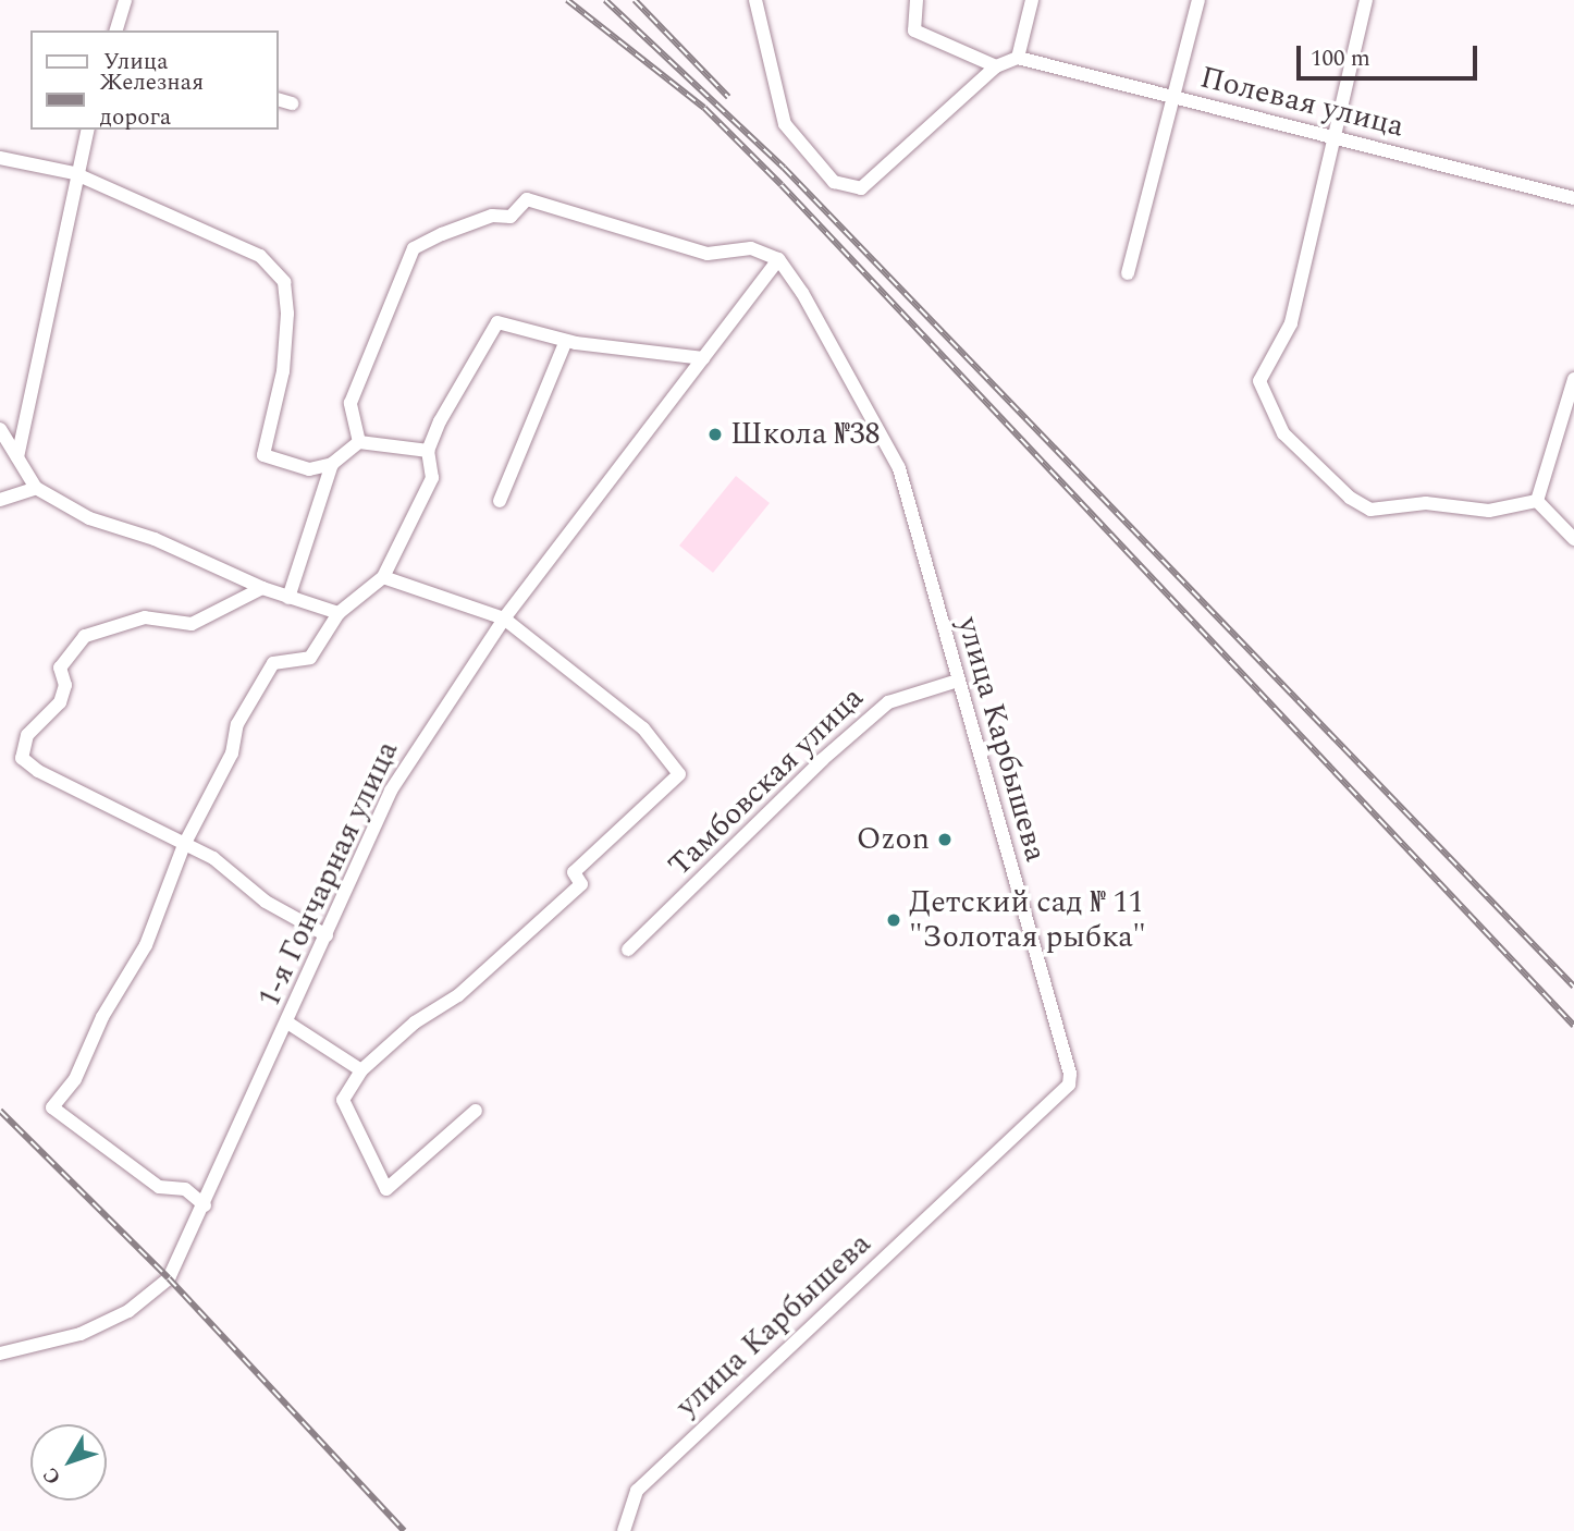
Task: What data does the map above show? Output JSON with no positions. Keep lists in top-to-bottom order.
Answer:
{
  "streets": {
    "street": [
      "Полевая улица",
      "улица Карбышева",
      "Тамбовская улица",
      "1-я Гончарная улица"
    ]
  },
  "crossings": [
    ["улица Карбышева", "Тамбовская улица"],
    ["улица Карбышева", "1-я Гончарная улица"]
  ],
  "places": ["Школа №38", "Ozon", "Детский сад № 11 \"Золотая рыбка\""],
  "legend": ["Улица", "Железная дорога"],
  "scale_bar": "100 m",
  "north": "bottom left"
}
